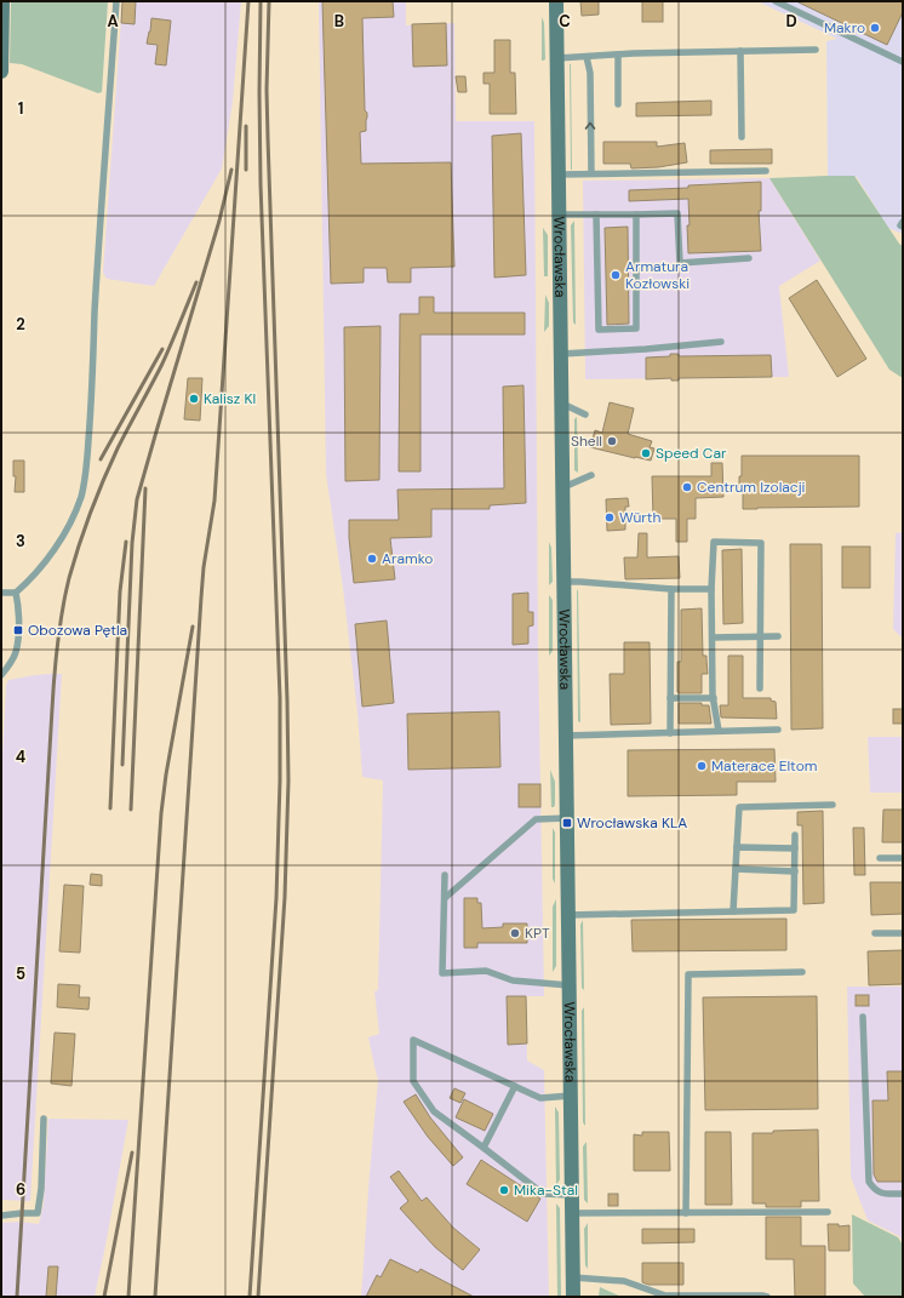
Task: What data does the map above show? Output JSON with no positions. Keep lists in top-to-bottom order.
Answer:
{
  "streets": {
    "street": ["Wrocławska"]
  },
  "places": {
    "other": [
      "Makro",
      "Armatura Kozłowski",
      "Kalisz Kl",
      "Shell",
      "Speed Car",
      "Centrum Izolacji",
      "Würth",
      "Aramko",
      "Materace Eltom",
      "KPT",
      "Mika-Stal"
    ],
    "transit": ["Obozowa Pętla", "Wrocławska KLA"]
  },
  "grid": {
    "columns": [
      "A",
      "B",
      "C",
      "D"
    ],
    "rows": [
      "1",
      "2",
      "3",
      "4",
      "5",
      "6"
    ]
  }
}
